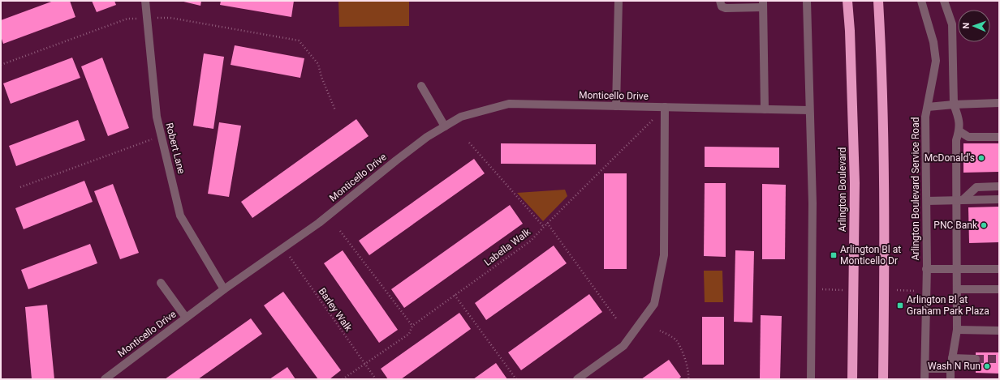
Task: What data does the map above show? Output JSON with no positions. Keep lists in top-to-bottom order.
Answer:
{
  "streets": {
    "highway": ["Arlington Boulevard"],
    "street": ["Monticello Drive", "Robert Lane", "Arlington Boulevard Service Road"],
    "path": ["Labella Walk", "Barley Walk"]
  },
  "crossings": [
    ["Monticello Drive", "Robert Lane"],
    ["Monticello Drive", "Labella Walk"],
    ["Monticello Drive", "Barley Walk"],
    ["Labella Walk", "Barley Walk"]
  ],
  "places": {
    "other": ["McDonald's", "PNC Bank", "Wash N Run"],
    "transit": ["Arlington Bl at Monticello Dr", "Arlington Bl at Graham Park Plaza"]
  },
  "north": "left"
}
